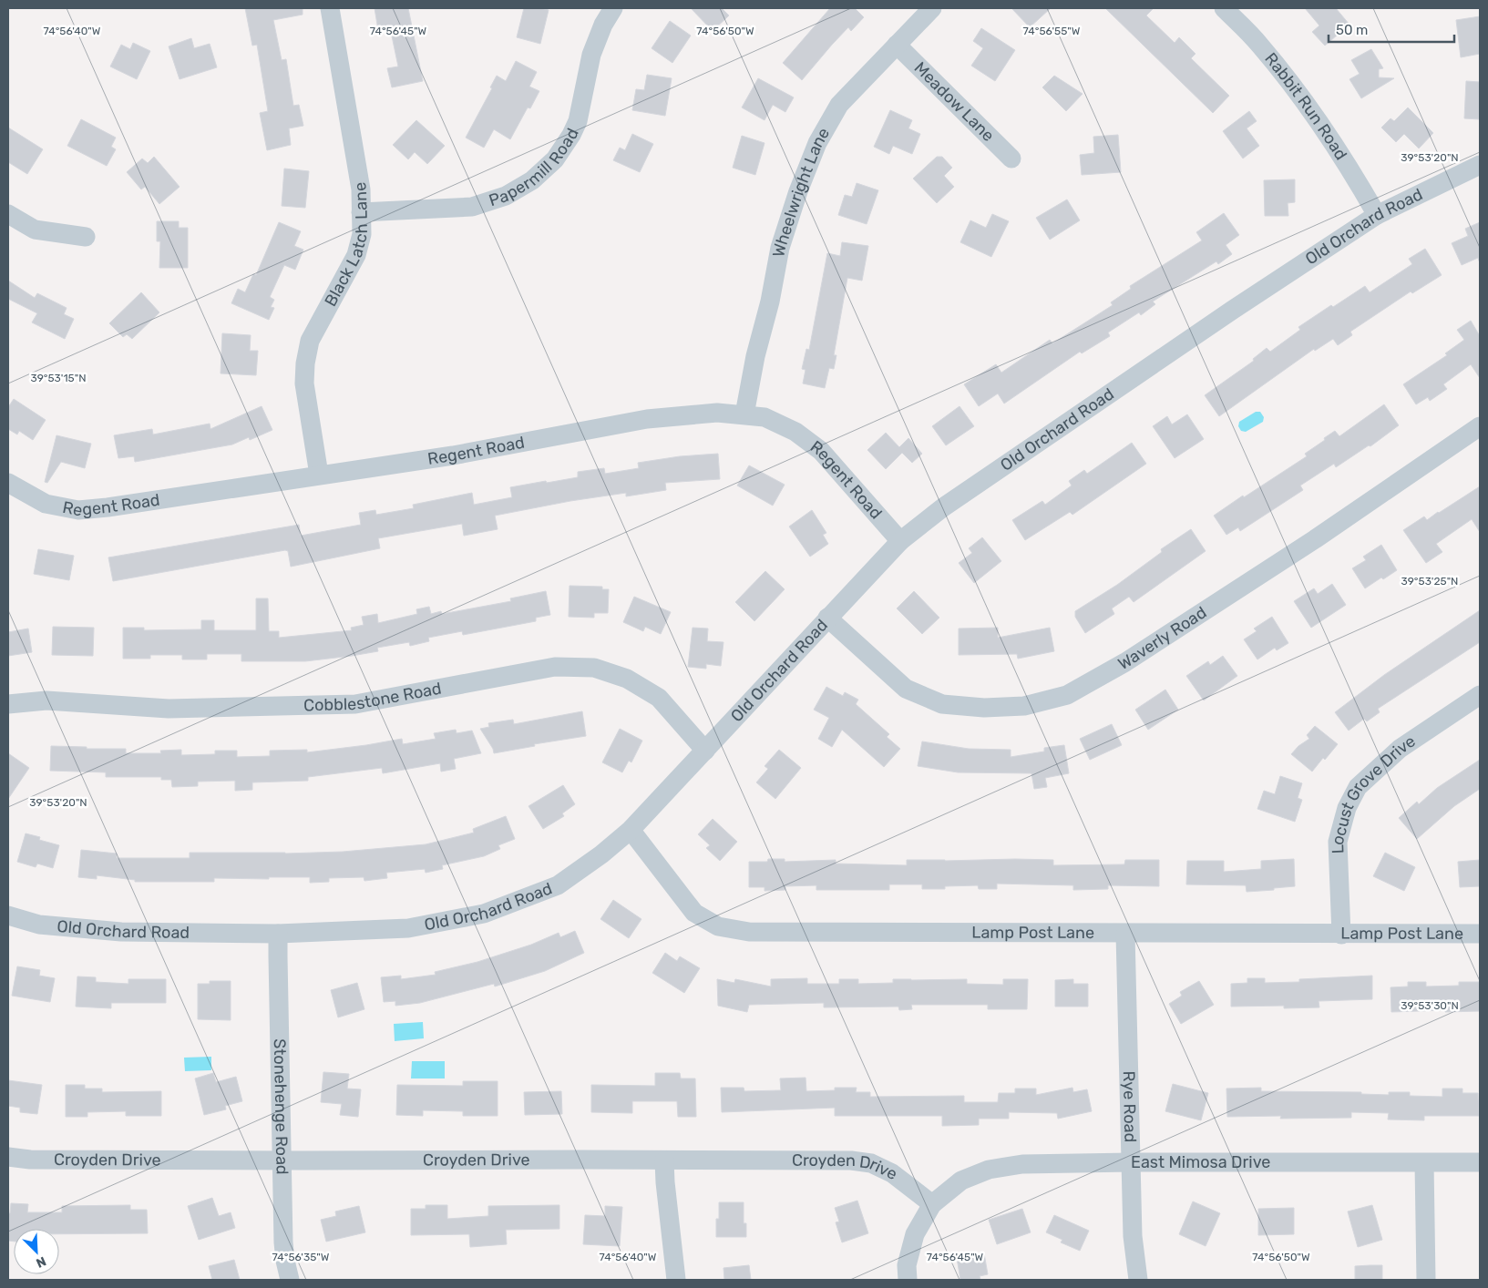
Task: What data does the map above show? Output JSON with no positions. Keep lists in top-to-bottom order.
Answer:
{
  "streets": {
    "street": [
      "Meadow Lane",
      "Rabbit Run Road",
      "Papermill Road",
      "Wheelwright Lane",
      "Old Orchard Road",
      "Black Latch Lane",
      "Regent Road",
      "Waverly Road",
      "Cobblestone Road",
      "Locust Grove Drive",
      "Lamp Post Lane",
      "Stonehenge Road",
      "Rye Road",
      "Croyden Drive",
      "East Mimosa Drive"
    ]
  },
  "crossings": [
    ["Meadow Lane", "Wheelwright Lane"],
    ["Rabbit Run Road", "Old Orchard Road"],
    ["Papermill Road", "Black Latch Lane"],
    ["Wheelwright Lane", "Regent Road"],
    ["Old Orchard Road", "Regent Road"],
    ["Old Orchard Road", "Waverly Road"],
    ["Old Orchard Road", "Cobblestone Road"],
    ["Old Orchard Road", "Lamp Post Lane"],
    ["Old Orchard Road", "Stonehenge Road"],
    ["Black Latch Lane", "Regent Road"],
    ["Locust Grove Drive", "Lamp Post Lane"],
    ["Lamp Post Lane", "Rye Road"],
    ["Stonehenge Road", "Croyden Drive"],
    ["Rye Road", "East Mimosa Drive"],
    ["Croyden Drive", "East Mimosa Drive"]
  ],
  "scale_bar": "50 m",
  "north": "bottom right",
  "coordinates": [
    "74°56'40\"W",
    "74°56'45\"W",
    "74°56'50\"W",
    "74°56'55\"W",
    "39°53'20\"N",
    "39°53'15\"N",
    "39°53'25\"N",
    "39°53'30\"N",
    "74°56'35\"W"
  ]
}
